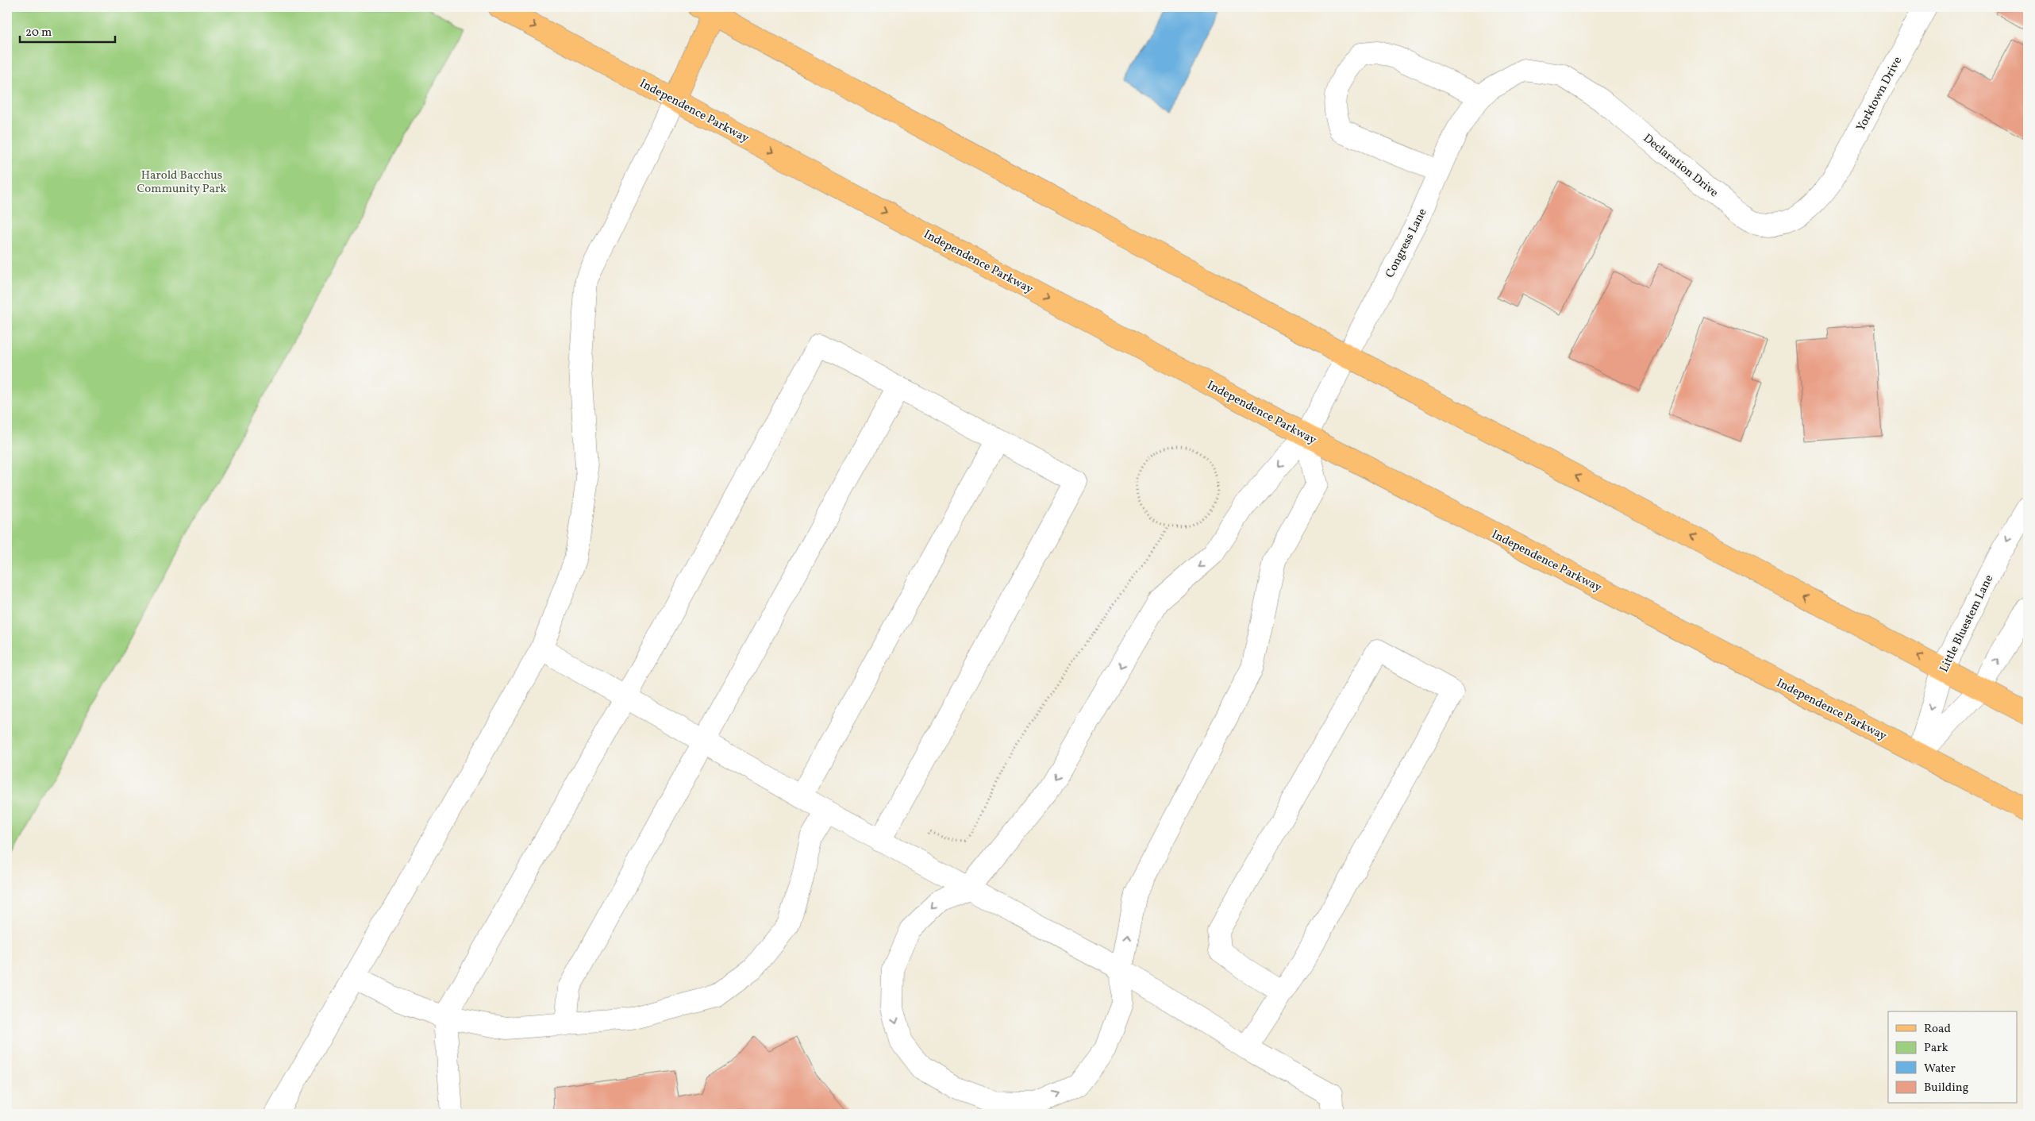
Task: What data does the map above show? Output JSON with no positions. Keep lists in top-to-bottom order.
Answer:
{
  "streets": {
    "main road": ["Independence Parkway"],
    "street": [
      "Yorktown Drive",
      "Declaration Drive",
      "Congress Lane",
      "Little Bluestem Lane"
    ]
  },
  "crossings": [
    ["Yorktown Drive", "Declaration Drive"],
    ["Independence Parkway", "Congress Lane"],
    ["Independence Parkway", "Little Bluestem Lane"],
    ["Declaration Drive", "Congress Lane"]
  ],
  "parks": ["Harold Bacchus Community Park"],
  "legend": [
    "Road",
    "Park",
    "Water",
    "Building"
  ],
  "scale_bar": "20 m"
}
